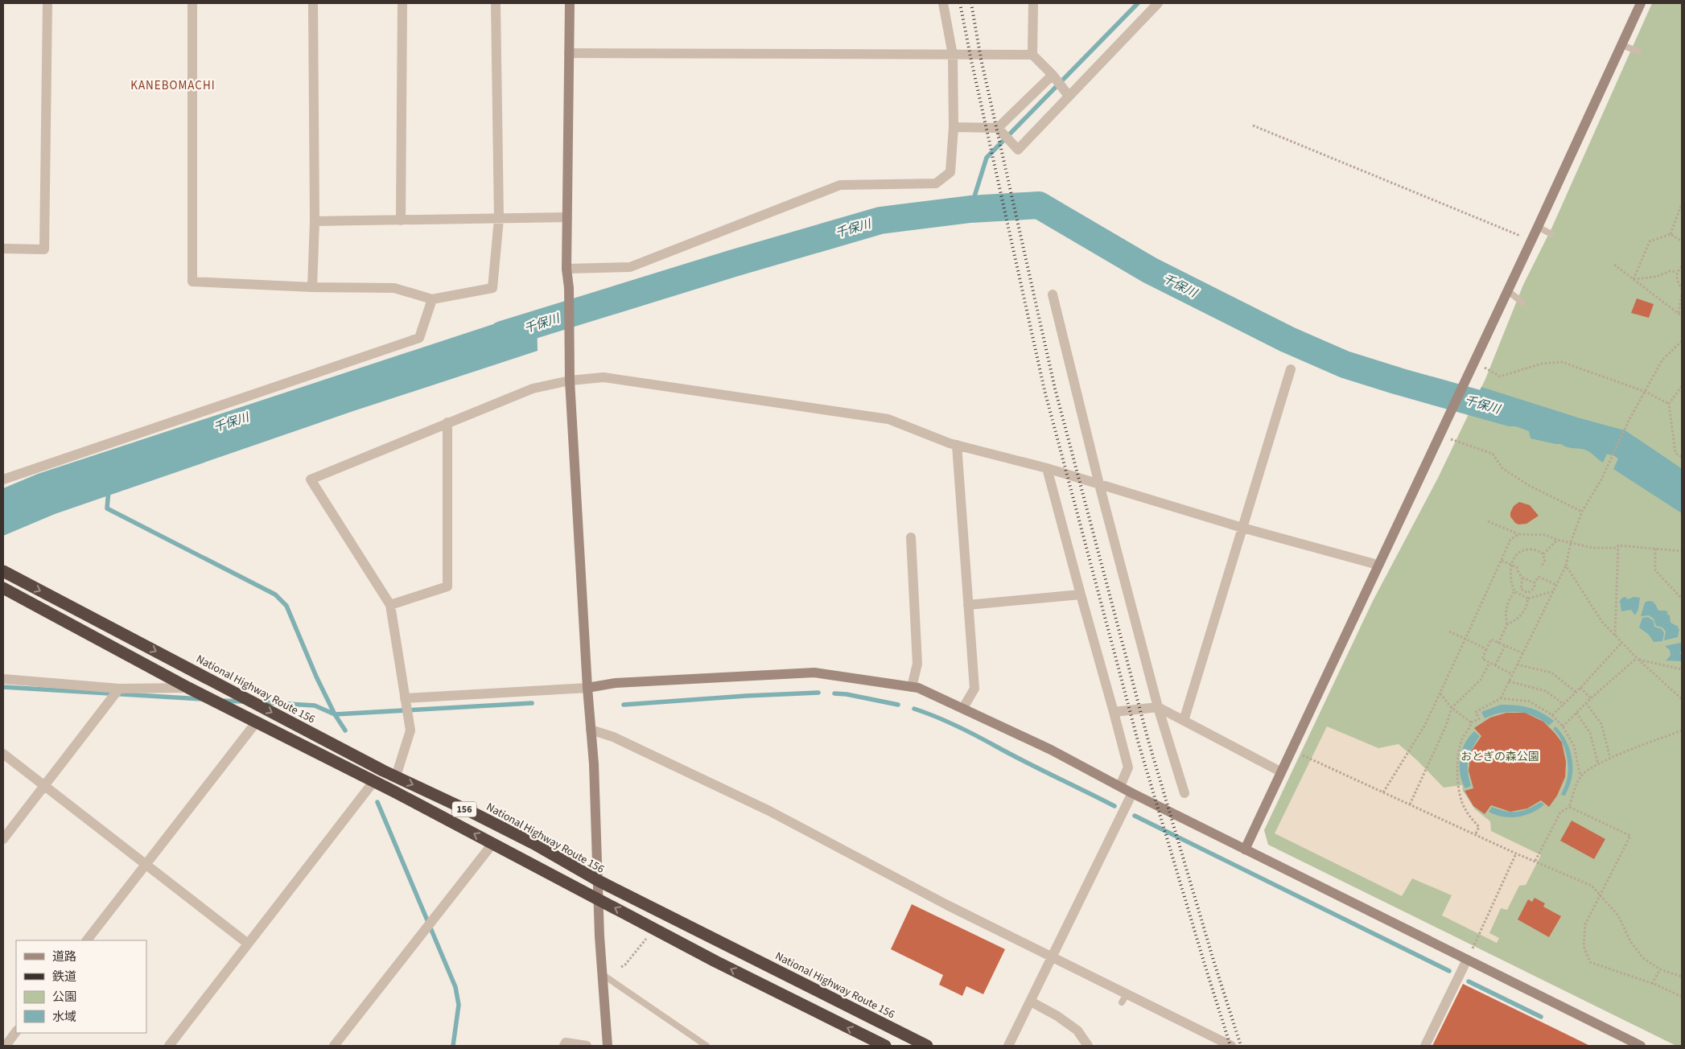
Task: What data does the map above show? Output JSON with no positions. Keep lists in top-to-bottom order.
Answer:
{
  "streets": {
    "highway": ["National Highway Route 156", "156"]
  },
  "districts": ["KANEBOMACHI"],
  "water": ["千保川"],
  "parks": ["おとぎの森公園"],
  "legend": [
    "道路",
    "鉄道",
    "公園",
    "水域"
  ]
}
